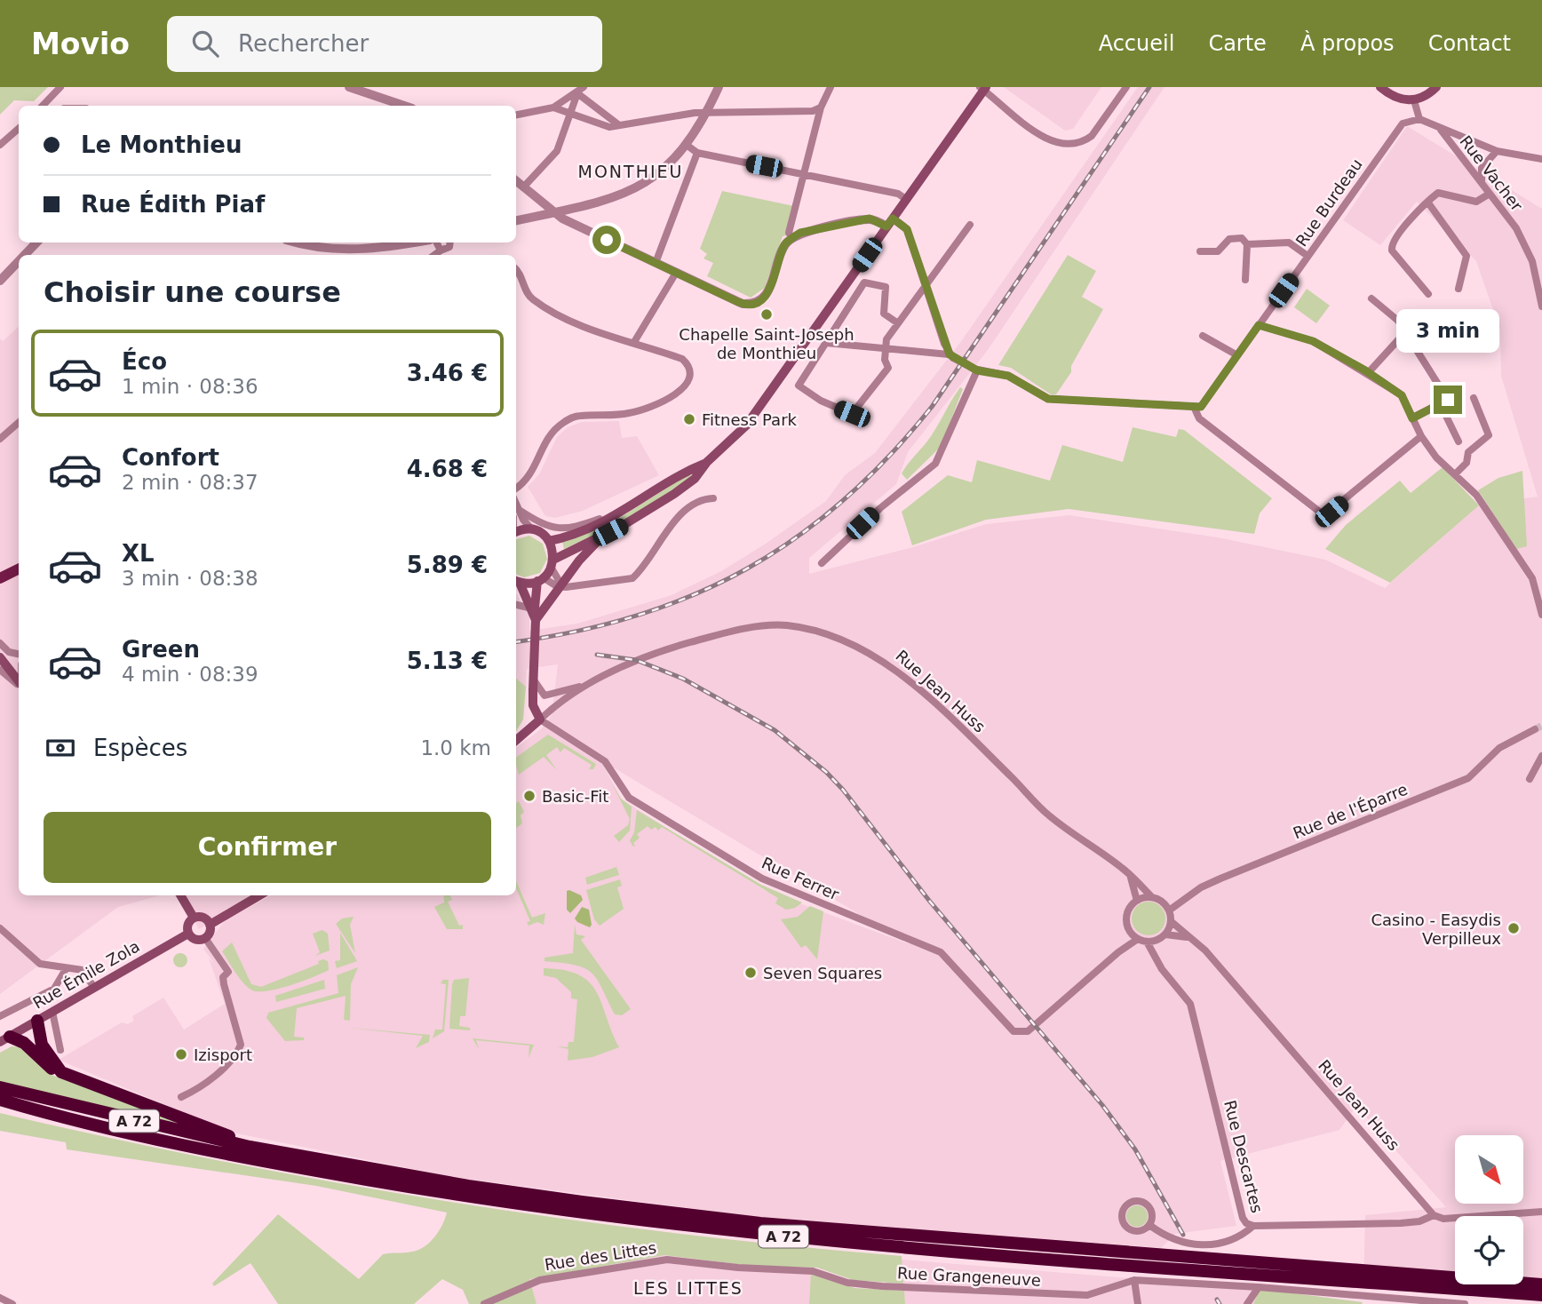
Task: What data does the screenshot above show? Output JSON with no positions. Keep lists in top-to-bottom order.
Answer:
{
  "streets": {
    "highway": ["A 72"],
    "main road": ["Rue Émile Zola"],
    "street": [
      "Rue Vacher",
      "Rue Burdeau",
      "Rue Jean Huss",
      "Rue de l'Éparre",
      "Rue Ferrer",
      "Rue Descartes",
      "Rue des Littes",
      "Rue Grangeneuve"
    ]
  },
  "crossings": [
    ["Rue Jean Huss", "Rue de l'Éparre"],
    ["Rue Jean Huss", "Rue Ferrer"],
    ["Rue Jean Huss", "Rue Descartes"],
    ["Rue de l'Éparre", "Rue Descartes"],
    ["Rue des Littes", "Rue Grangeneuve"]
  ],
  "districts": ["MONTHIEU", "LES LITTES"],
  "places": [
    "Chapelle Saint-Joseph de Monthieu",
    "Fitness Park",
    "Basic-Fit",
    "Casino - Easydis Verpilleux",
    "Seven Squares",
    "Izisport"
  ],
  "north": "bottom right",
  "page": {
    "header": "Movio",
    "search": "Rechercher",
    "nav": [
      "Accueil",
      "Carte",
      "À propos",
      "Contact"
    ],
    "banner": ["Le Monthieu", "Rue Édith Piaf"],
    "heading": "Choisir une course",
    "bubble": "3 min",
    "list": [
      {
        "name": "Éco",
        "note": "1 min · 08:36",
        "value": "3.46 €"
      },
      {
        "name": "Confort",
        "note": "2 min · 08:37",
        "value": "4.68 €"
      },
      {
        "name": "XL",
        "note": "3 min · 08:38",
        "value": "5.89 €"
      },
      {
        "name": "Green",
        "note": "4 min · 08:39",
        "value": "5.13 €"
      }
    ],
    "pay": ["Espèces", "1.0 km"],
    "buttons": "Confirmer"
  }
}
